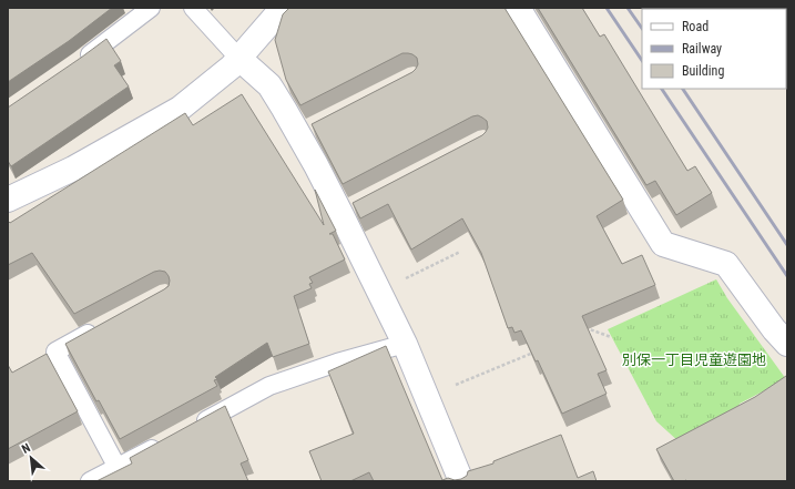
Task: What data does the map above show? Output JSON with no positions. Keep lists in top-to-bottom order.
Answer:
{
  "parks": ["別保一丁目児童遊園地"],
  "legend": ["Road", "Railway", "Building"],
  "north": "top left"
}
